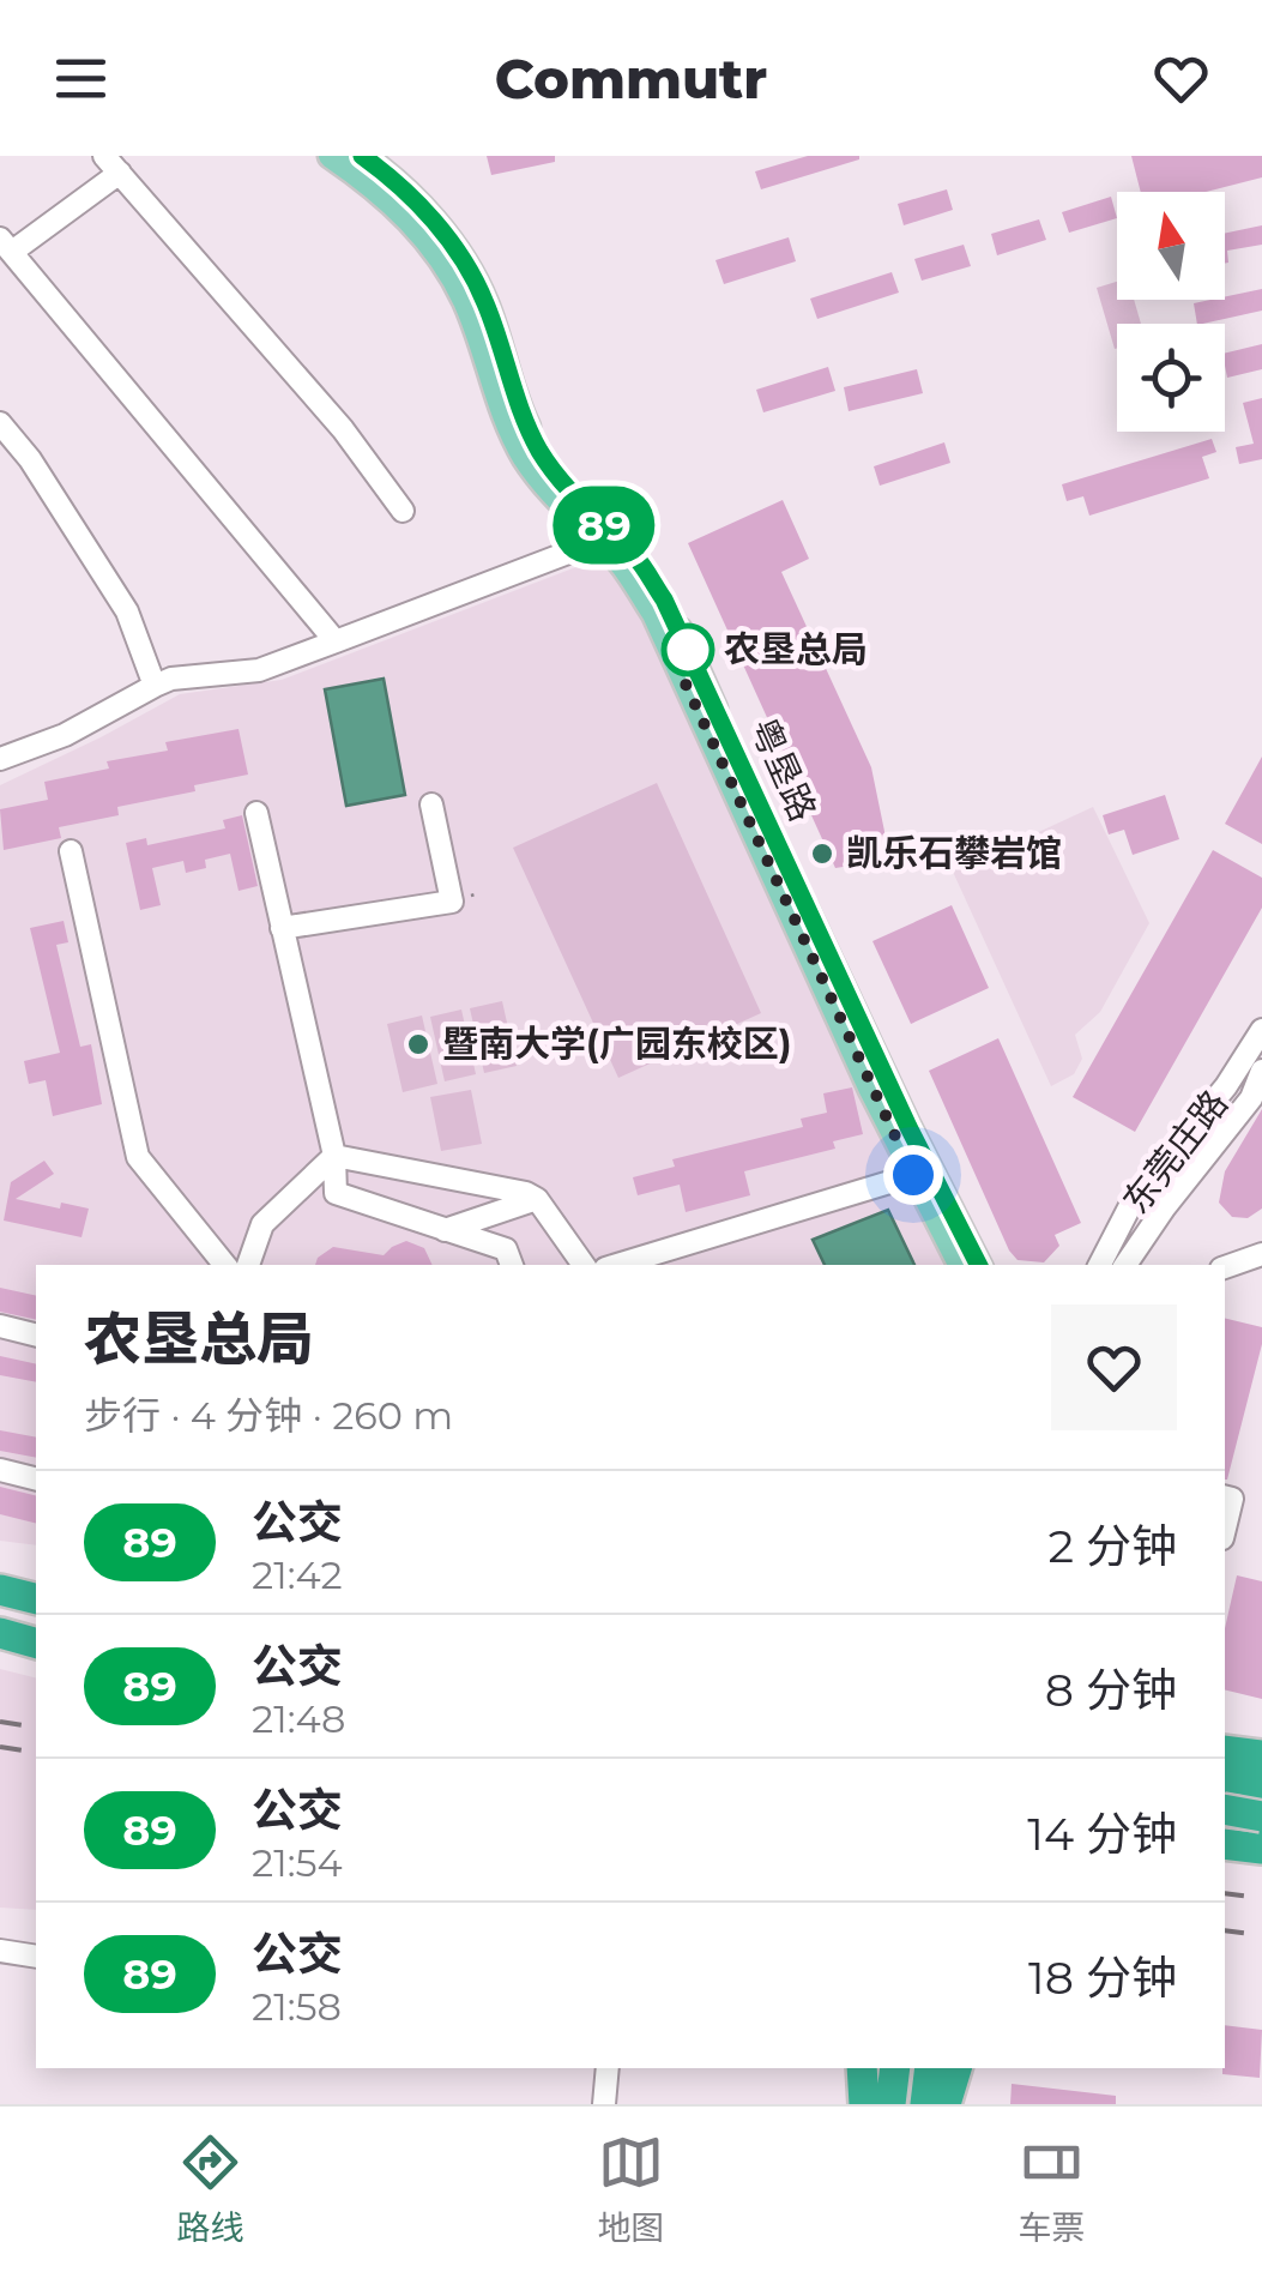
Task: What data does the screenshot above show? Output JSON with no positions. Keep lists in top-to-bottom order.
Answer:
{
  "streets": {
    "main road": ["粤垦路"],
    "street": ["东莞庄路"]
  },
  "places": ["农垦总局", "凯乐石攀岩馆", "暨南大学(广园东校区)"],
  "lines": ["bus line 89"],
  "north": "top",
  "page": {
    "header": "Commutr",
    "on_map": "89",
    "heading": ["农垦总局", "步行 · 4 分钟 · 260 m"],
    "list": [
      {
        "mark": "89",
        "name": "公交",
        "note": "21:42",
        "value": "2 分钟"
      },
      {
        "mark": "89",
        "name": "公交",
        "note": "21:48",
        "value": "8 分钟"
      },
      {
        "mark": "89",
        "name": "公交",
        "note": "21:54",
        "value": "14 分钟"
      },
      {
        "mark": "89",
        "name": "公交",
        "note": "21:58",
        "value": "18 分钟"
      }
    ],
    "tabs": ["路线", "地图", "车票"]
  }
}
